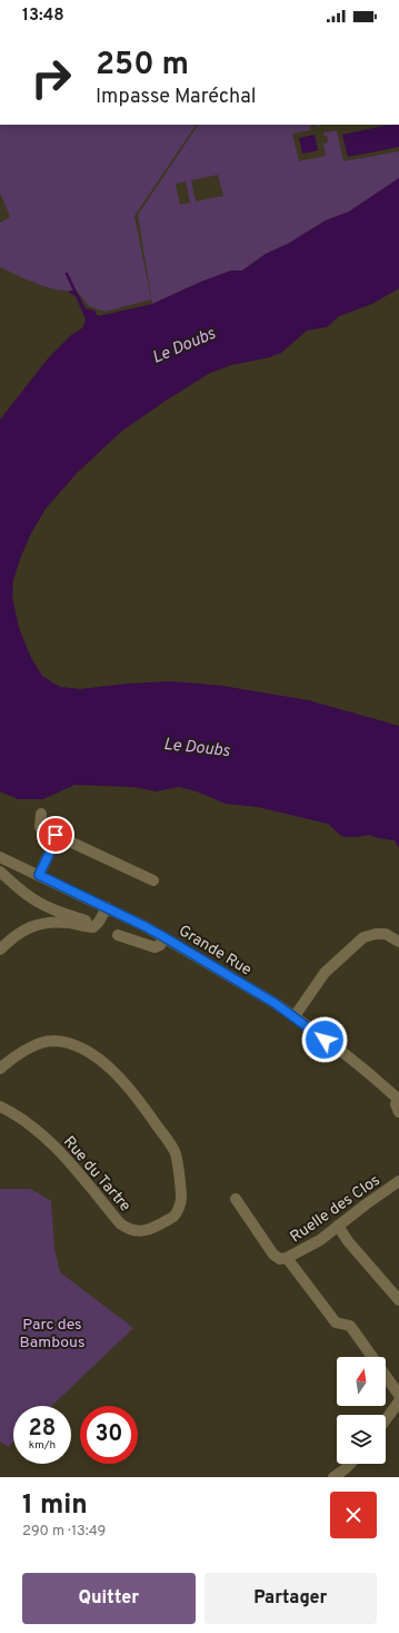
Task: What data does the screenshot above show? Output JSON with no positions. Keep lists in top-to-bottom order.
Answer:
{
  "streets": {
    "street": ["Grande Rue", "Rue du Tartre", "Ruelle des Clos"]
  },
  "water": ["Le Doubs"],
  "parks": ["Parc des Bambous"],
  "north": "top",
  "page": {
    "status": "13:48",
    "turn": ["250 m", "Impasse Maréchal"],
    "speed": "28 km/h",
    "limit": "30",
    "heading": ["1 min", "290 m · 13:49"],
    "buttons": ["Quitter", "Partager"]
  }
}
